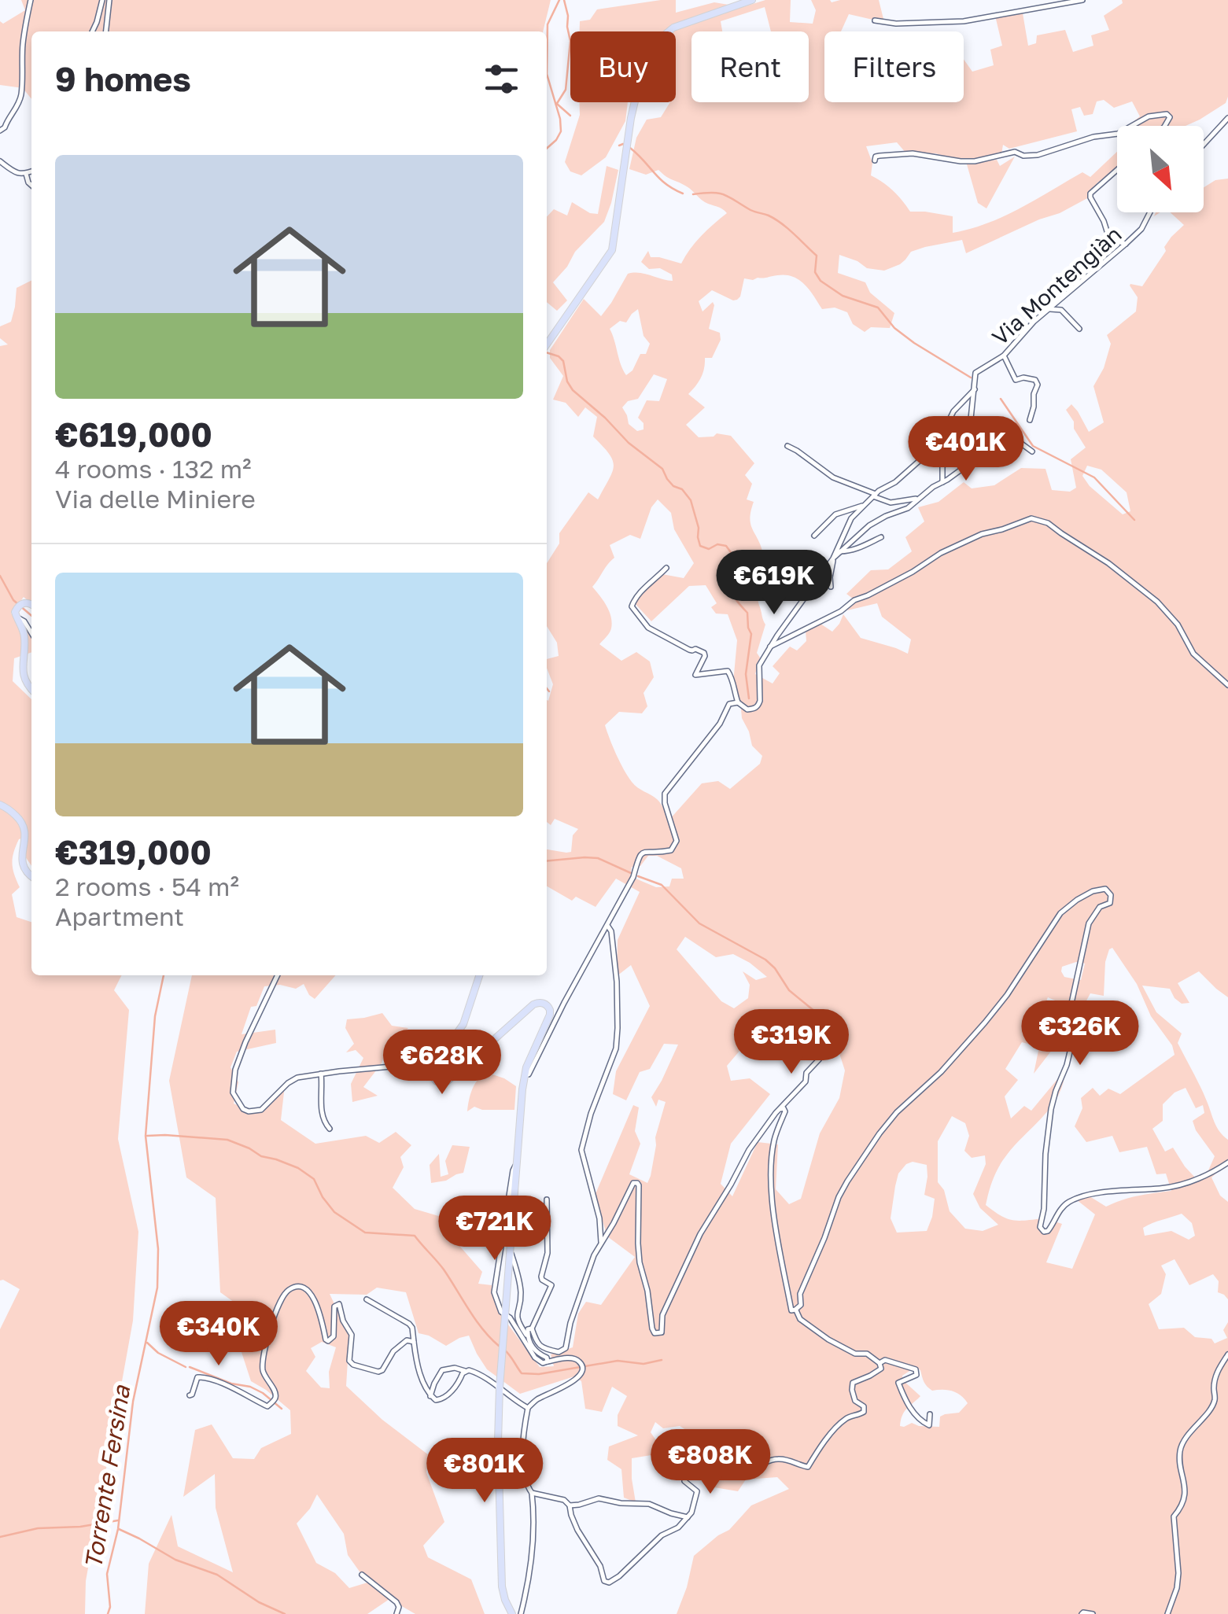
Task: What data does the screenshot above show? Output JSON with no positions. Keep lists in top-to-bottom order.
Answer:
{
  "streets": {
    "street": ["Via Montengiàn"]
  },
  "water": ["Torrente Fersina"],
  "north": "bottom right",
  "page": {
    "chip": ["Buy", "Rent", "Filters"],
    "heading": "9 homes",
    "list": [
      {
        "name": "€619,000",
        "note": "4 rooms · 132 m² · Via delle Miniere"
      },
      {
        "name": "€319,000",
        "note": "2 rooms · 54 m² · Apartment"
      }
    ],
    "price": [
      "€401K",
      "€619K",
      "€326K",
      "€319K",
      "€628K",
      "€721K",
      "€340K",
      "€808K",
      "€801K"
    ]
  }
}
